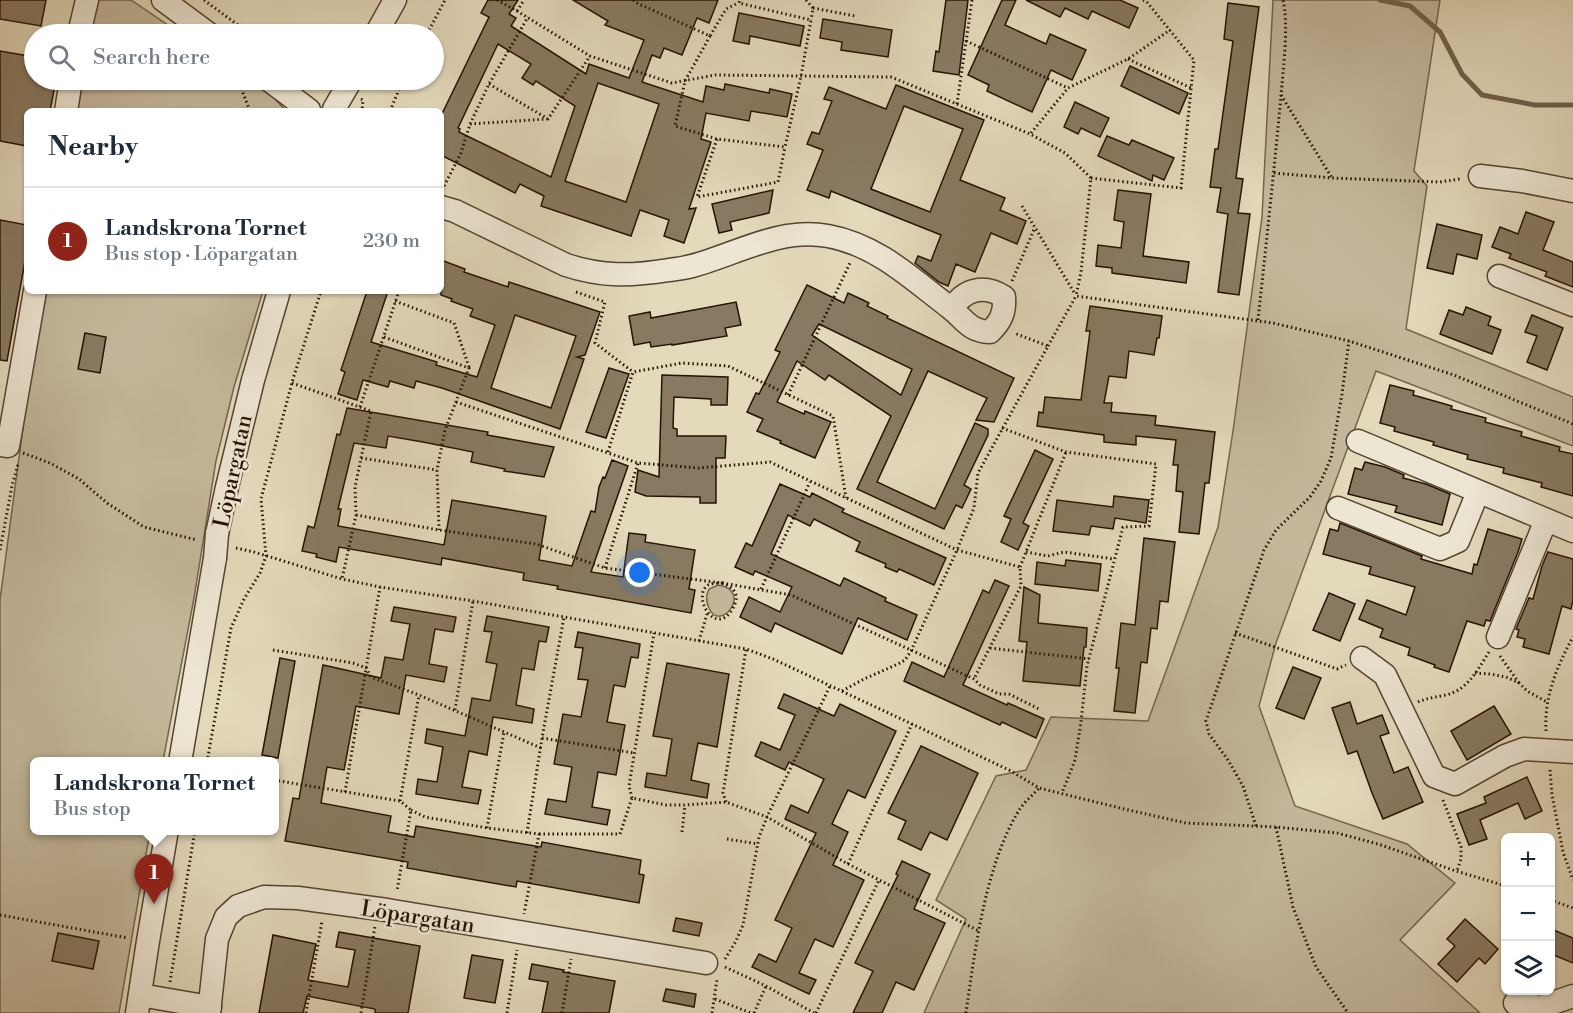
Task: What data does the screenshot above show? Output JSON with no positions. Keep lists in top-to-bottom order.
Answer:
{
  "streets": {
    "street": ["Löpargatan"]
  },
  "page": {
    "search": "Search here",
    "heading": "Nearby",
    "list": [
      {
        "mark": "1",
        "name": "Landskrona Tornet",
        "note": "Bus stop · Löpargatan",
        "value": "230 m"
      }
    ],
    "popup": ["Landskrona Tornet", "Bus stop"],
    "map_buttons": ["+", "−"],
    "pins": "1"
  }
}
